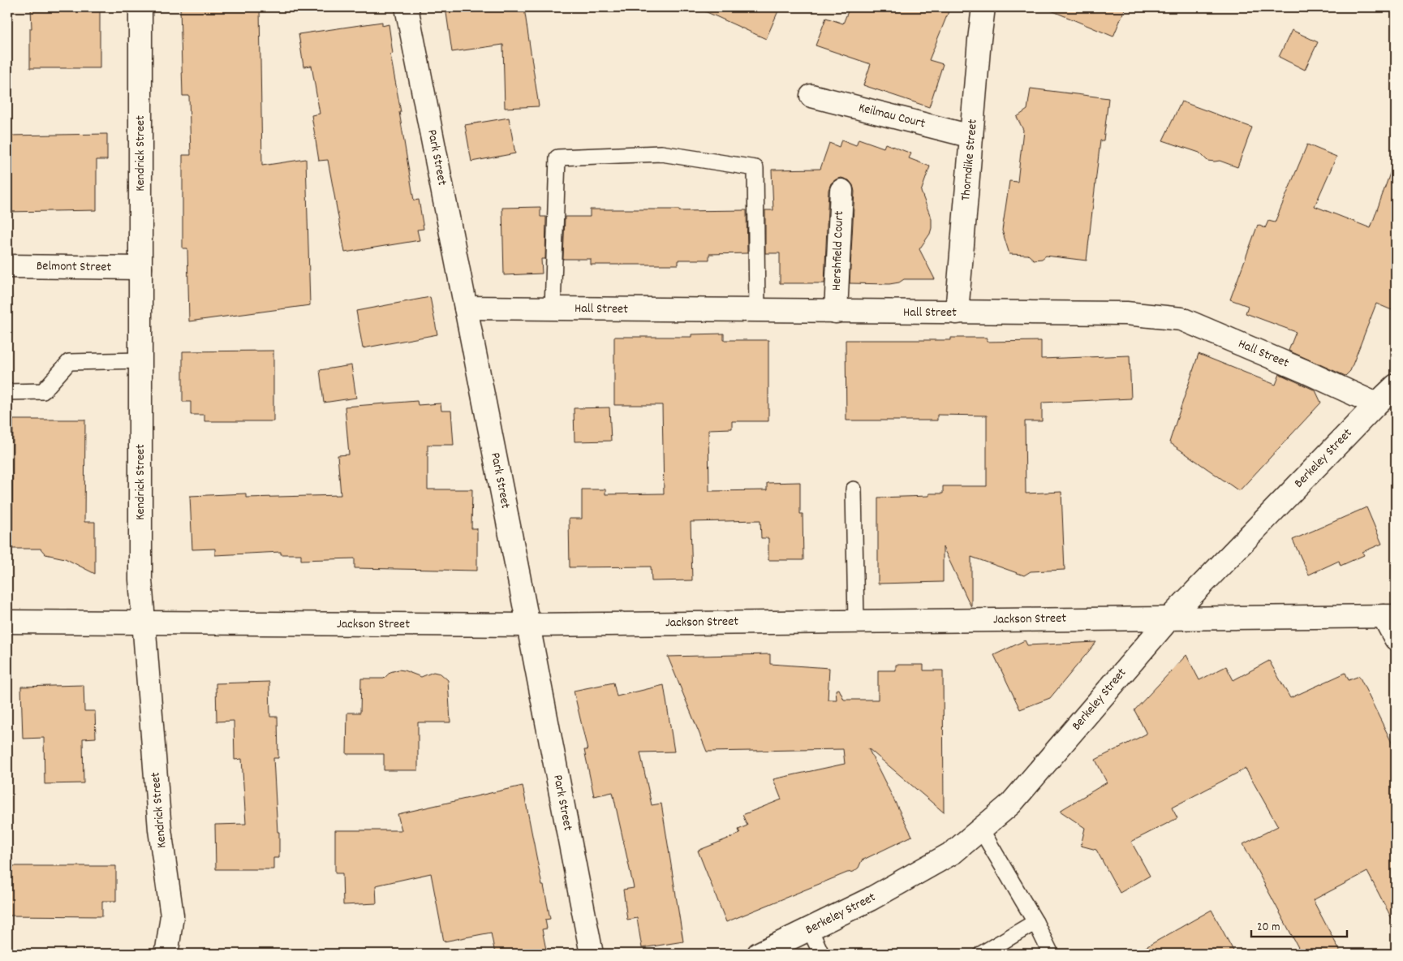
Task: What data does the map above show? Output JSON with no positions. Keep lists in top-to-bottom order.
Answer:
{
  "streets": {
    "street": [
      "Keilmau Court",
      "Kendrick Street",
      "Park Street",
      "Thorndike Street",
      "Hershfield Court",
      "Belmont Street",
      "Hall Street",
      "Berkeley Street",
      "Jackson Street"
    ]
  },
  "crossings": [
    ["Keilmau Court", "Thorndike Street"],
    ["Kendrick Street", "Belmont Street"],
    ["Kendrick Street", "Jackson Street"],
    ["Park Street", "Hall Street"],
    ["Park Street", "Jackson Street"],
    ["Thorndike Street", "Hall Street"],
    ["Hershfield Court", "Hall Street"],
    ["Hall Street", "Berkeley Street"],
    ["Berkeley Street", "Jackson Street"]
  ],
  "scale_bar": "20 m"
}
